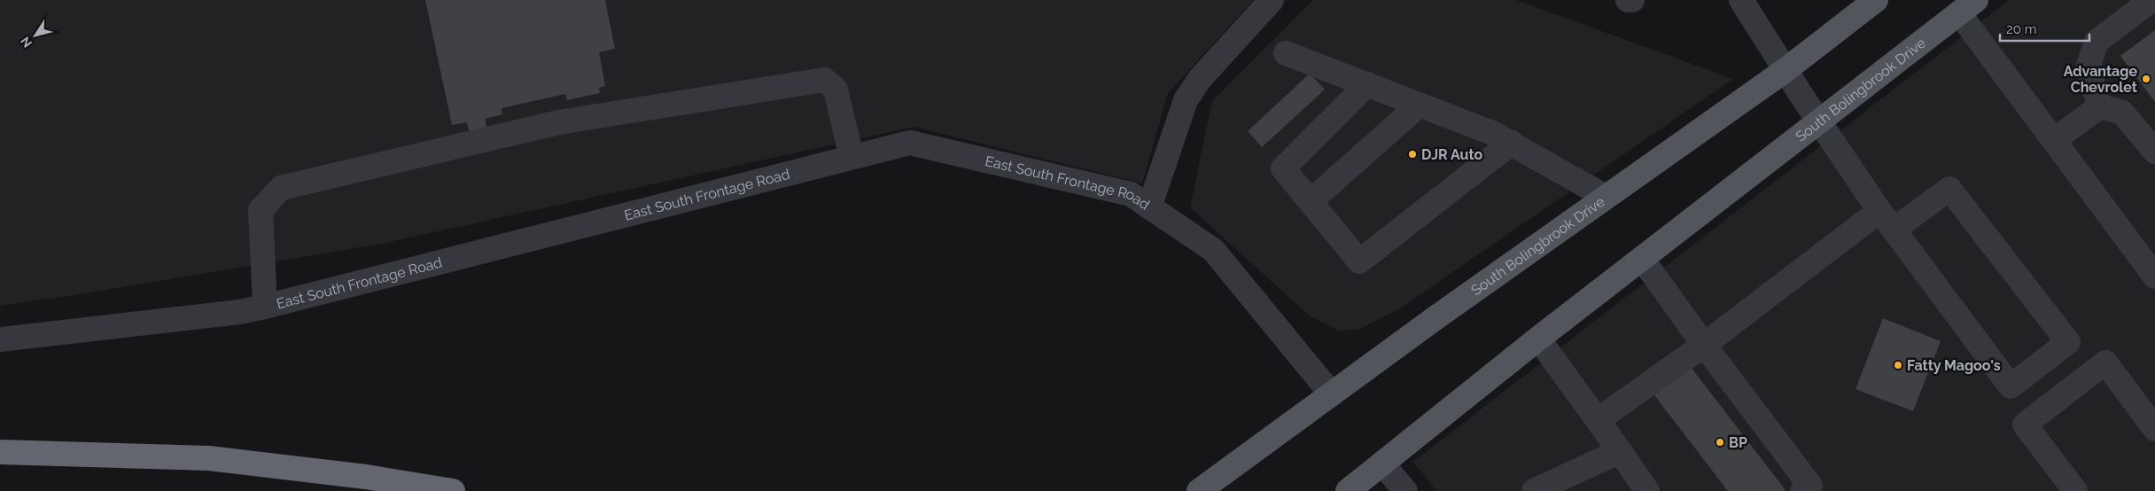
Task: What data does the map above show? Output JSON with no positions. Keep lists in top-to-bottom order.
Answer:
{
  "streets": {
    "main road": ["South Bolingbrook Drive"],
    "street": ["East South Frontage Road"]
  },
  "crossings": [
    ["South Bolingbrook Drive", "East South Frontage Road"]
  ],
  "places": [
    "Advantage Chevrolet",
    "DJR Auto",
    "Fatty Magoo's",
    "BP"
  ],
  "scale_bar": "20 m",
  "north": "bottom left"
}
